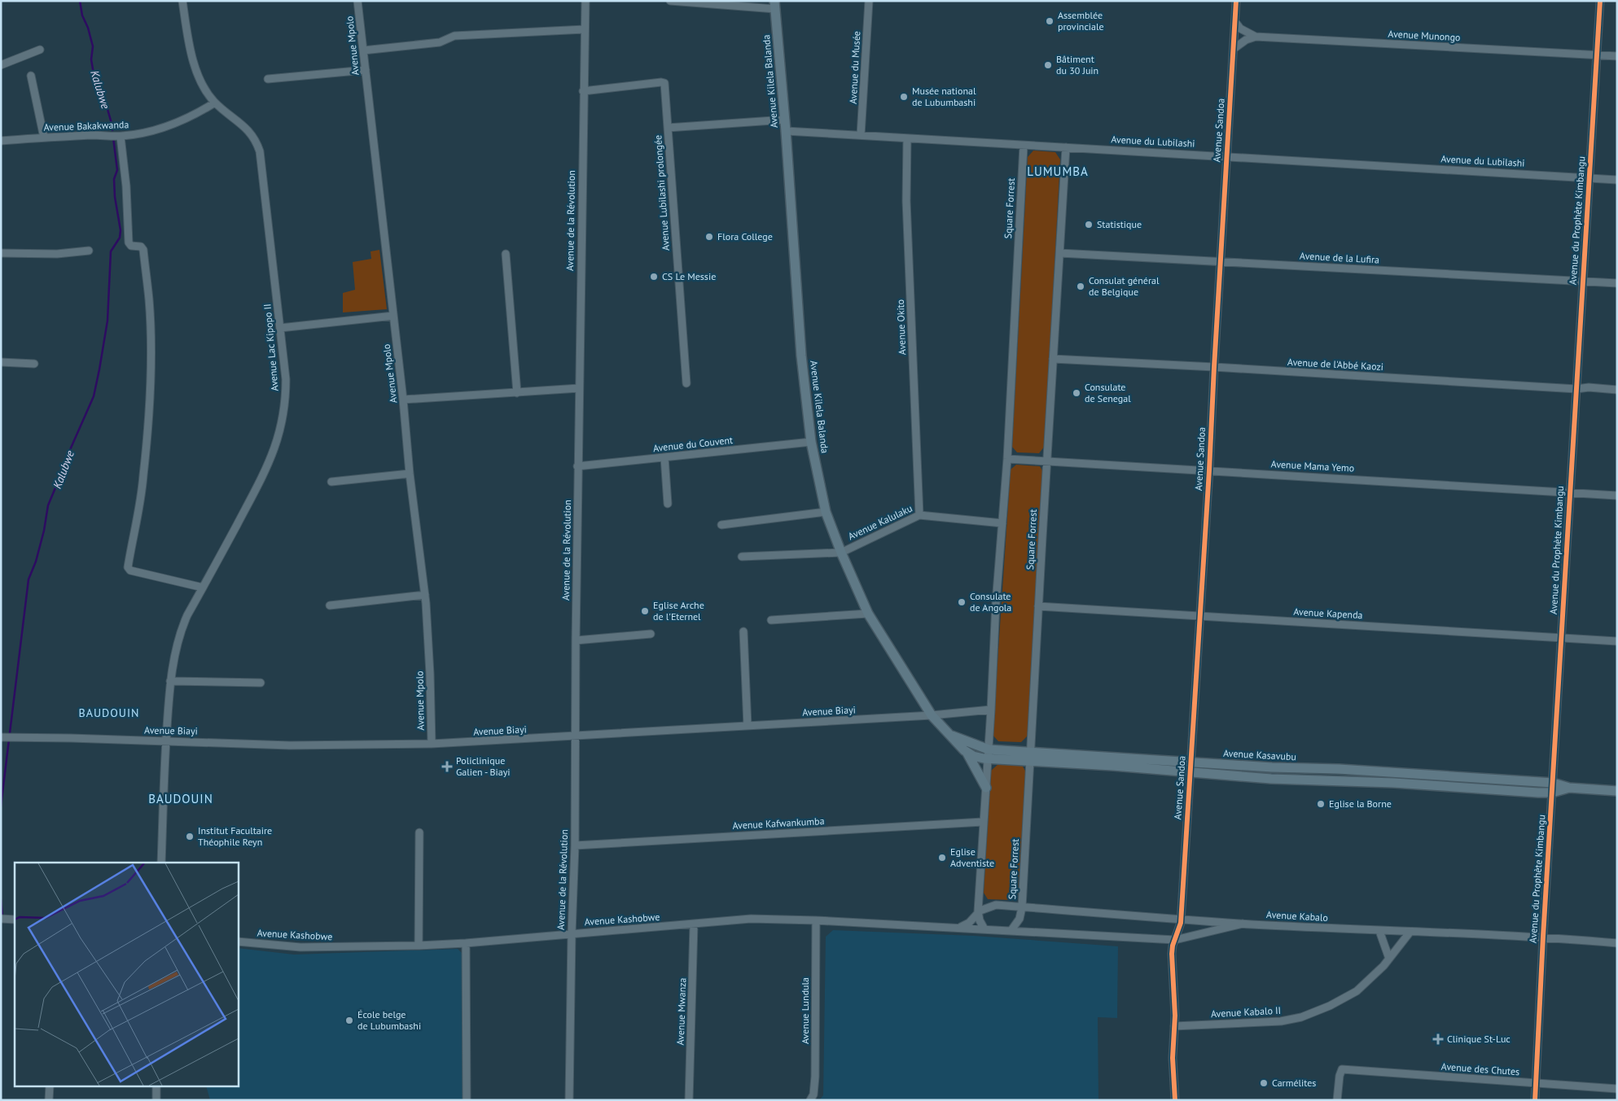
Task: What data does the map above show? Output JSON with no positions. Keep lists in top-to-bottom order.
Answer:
{
  "streets": {
    "main road": ["Avenue Kilela Balanda", "Avenue Kasavubu"],
    "street": [
      "Avenue Munongo",
      "Avenue Mpolo",
      "Avenue du Musée",
      "Avenue Bakakwanda",
      "Avenue Sandoa",
      "Avenue du Lubilashi",
      "Avenue Lubilashi prolongée",
      "Square Forrest",
      "Avenue de la Révolution",
      "Avenue du Prophète Kimbangu",
      "Avenue de la Lufira",
      "Avenue Okito",
      "Avenue Lac Kipopo II",
      "Avenue de l'Abbé Kaozi",
      "Avenue du Couvent",
      "Avenue Mama Yemo",
      "Avenue Kalulaku",
      "Avenue Kapenda",
      "Avenue Biayi",
      "Avenue Kafwankumba",
      "Avenue Kabalo",
      "Avenue Kashobwe",
      "Avenue Lundula",
      "Avenue Mwanza",
      "Avenue Kabalo II",
      "Avenue des Chutes"
    ]
  },
  "crossings": [
    ["Avenue Munongo", "Avenue Sandoa"],
    ["Avenue Munongo", "Avenue du Prophète Kimbangu"],
    ["Avenue Mpolo", "Avenue Biayi"],
    ["Avenue du Musée", "Avenue du Lubilashi"],
    ["Avenue Kilela Balanda", "Avenue du Lubilashi"],
    ["Avenue Kilela Balanda", "Square Forrest"],
    ["Avenue Kilela Balanda", "Avenue du Couvent"],
    ["Avenue Kilela Balanda", "Avenue Kalulaku"],
    ["Avenue Kilela Balanda", "Avenue Biayi"],
    ["Avenue Kilela Balanda", "Avenue Kasavubu"],
    ["Avenue Bakakwanda", "Avenue Lac Kipopo II"],
    ["Avenue Sandoa", "Avenue du Lubilashi"],
    ["Avenue Sandoa", "Avenue de la Lufira"],
    ["Avenue Sandoa", "Avenue de l'Abbé Kaozi"],
    ["Avenue Sandoa", "Avenue Mama Yemo"],
    ["Avenue Sandoa", "Avenue Kapenda"],
    ["Avenue Sandoa", "Avenue Kasavubu"],
    ["Avenue Sandoa", "Avenue Kabalo"],
    ["Avenue Sandoa", "Avenue Kabalo II"],
    ["Avenue du Lubilashi", "Square Forrest"],
    ["Avenue du Lubilashi", "Avenue du Prophète Kimbangu"],
    ["Avenue du Lubilashi", "Avenue Okito"],
    ["Avenue Lubilashi prolongée", "Avenue de la Révolution"],
    ["Square Forrest", "Avenue de la Lufira"],
    ["Square Forrest", "Avenue de l'Abbé Kaozi"],
    ["Square Forrest", "Avenue Mama Yemo"],
    ["Square Forrest", "Avenue Kalulaku"],
    ["Square Forrest", "Avenue Kapenda"],
    ["Square Forrest", "Avenue Biayi"],
    ["Square Forrest", "Avenue Kasavubu"],
    ["Square Forrest", "Avenue Kafwankumba"],
    ["Square Forrest", "Avenue Kabalo"],
    ["Square Forrest", "Avenue Kashobwe"],
    ["Avenue de la Révolution", "Avenue du Couvent"],
    ["Avenue de la Révolution", "Avenue Biayi"],
    ["Avenue de la Révolution", "Avenue Kafwankumba"],
    ["Avenue de la Révolution", "Avenue Kashobwe"],
    ["Avenue du Prophète Kimbangu", "Avenue de la Lufira"],
    ["Avenue du Prophète Kimbangu", "Avenue de l'Abbé Kaozi"],
    ["Avenue du Prophète Kimbangu", "Avenue Mama Yemo"],
    ["Avenue du Prophète Kimbangu", "Avenue Kapenda"],
    ["Avenue du Prophète Kimbangu", "Avenue Kasavubu"],
    ["Avenue du Prophète Kimbangu", "Avenue Kabalo"],
    ["Avenue du Prophète Kimbangu", "Avenue des Chutes"],
    ["Avenue Okito", "Avenue Kalulaku"],
    ["Avenue Lac Kipopo II", "Avenue Biayi"],
    ["Avenue Kabalo", "Avenue Kabalo II"],
    ["Avenue Kashobwe", "Avenue Lundula"],
    ["Avenue Kashobwe", "Avenue Mwanza"]
  ],
  "districts": ["LUMUMBA", "BAUDOUIN", "BAUDOUIN"],
  "water": ["Kalubwe"],
  "places": {
    "other": [
      "Assemblée provinciale",
      "Bâtiment du 30 Juin",
      "Musée national de Lubumbashi",
      "Statistique",
      "Flora College",
      "CS Le Messie",
      "Consulat général de Belgique",
      "Consulate de Senegal",
      "Consulate de Angola",
      "Eglise Arche de l'Eternel",
      "Eglise la Borne",
      "Institut Facultaire Théophile Reyn",
      "Eglise Adventiste",
      "École belge de Lubumbashi",
      "Carmélites"
    ],
    "health": ["Policlinique Galien - Biayi", "Clinique St-Luc"]
  }
}
